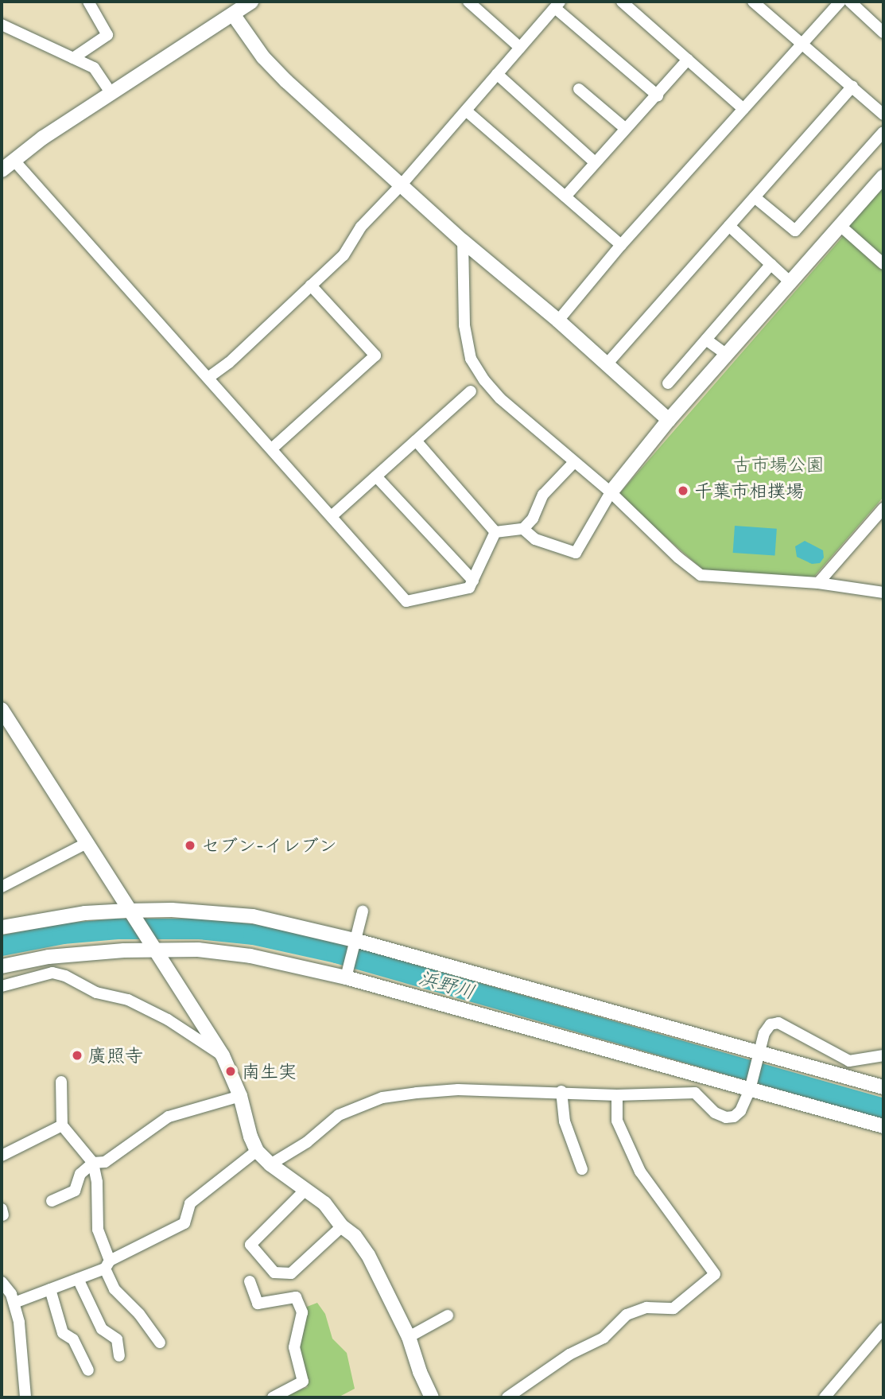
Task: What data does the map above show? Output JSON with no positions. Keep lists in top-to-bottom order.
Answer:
{
  "water": ["浜野川"],
  "parks": ["古市場公園"],
  "places": [
    "千葉市相撲場",
    "セブン-イレブン",
    "廣照寺",
    "南生実"
  ]
}
